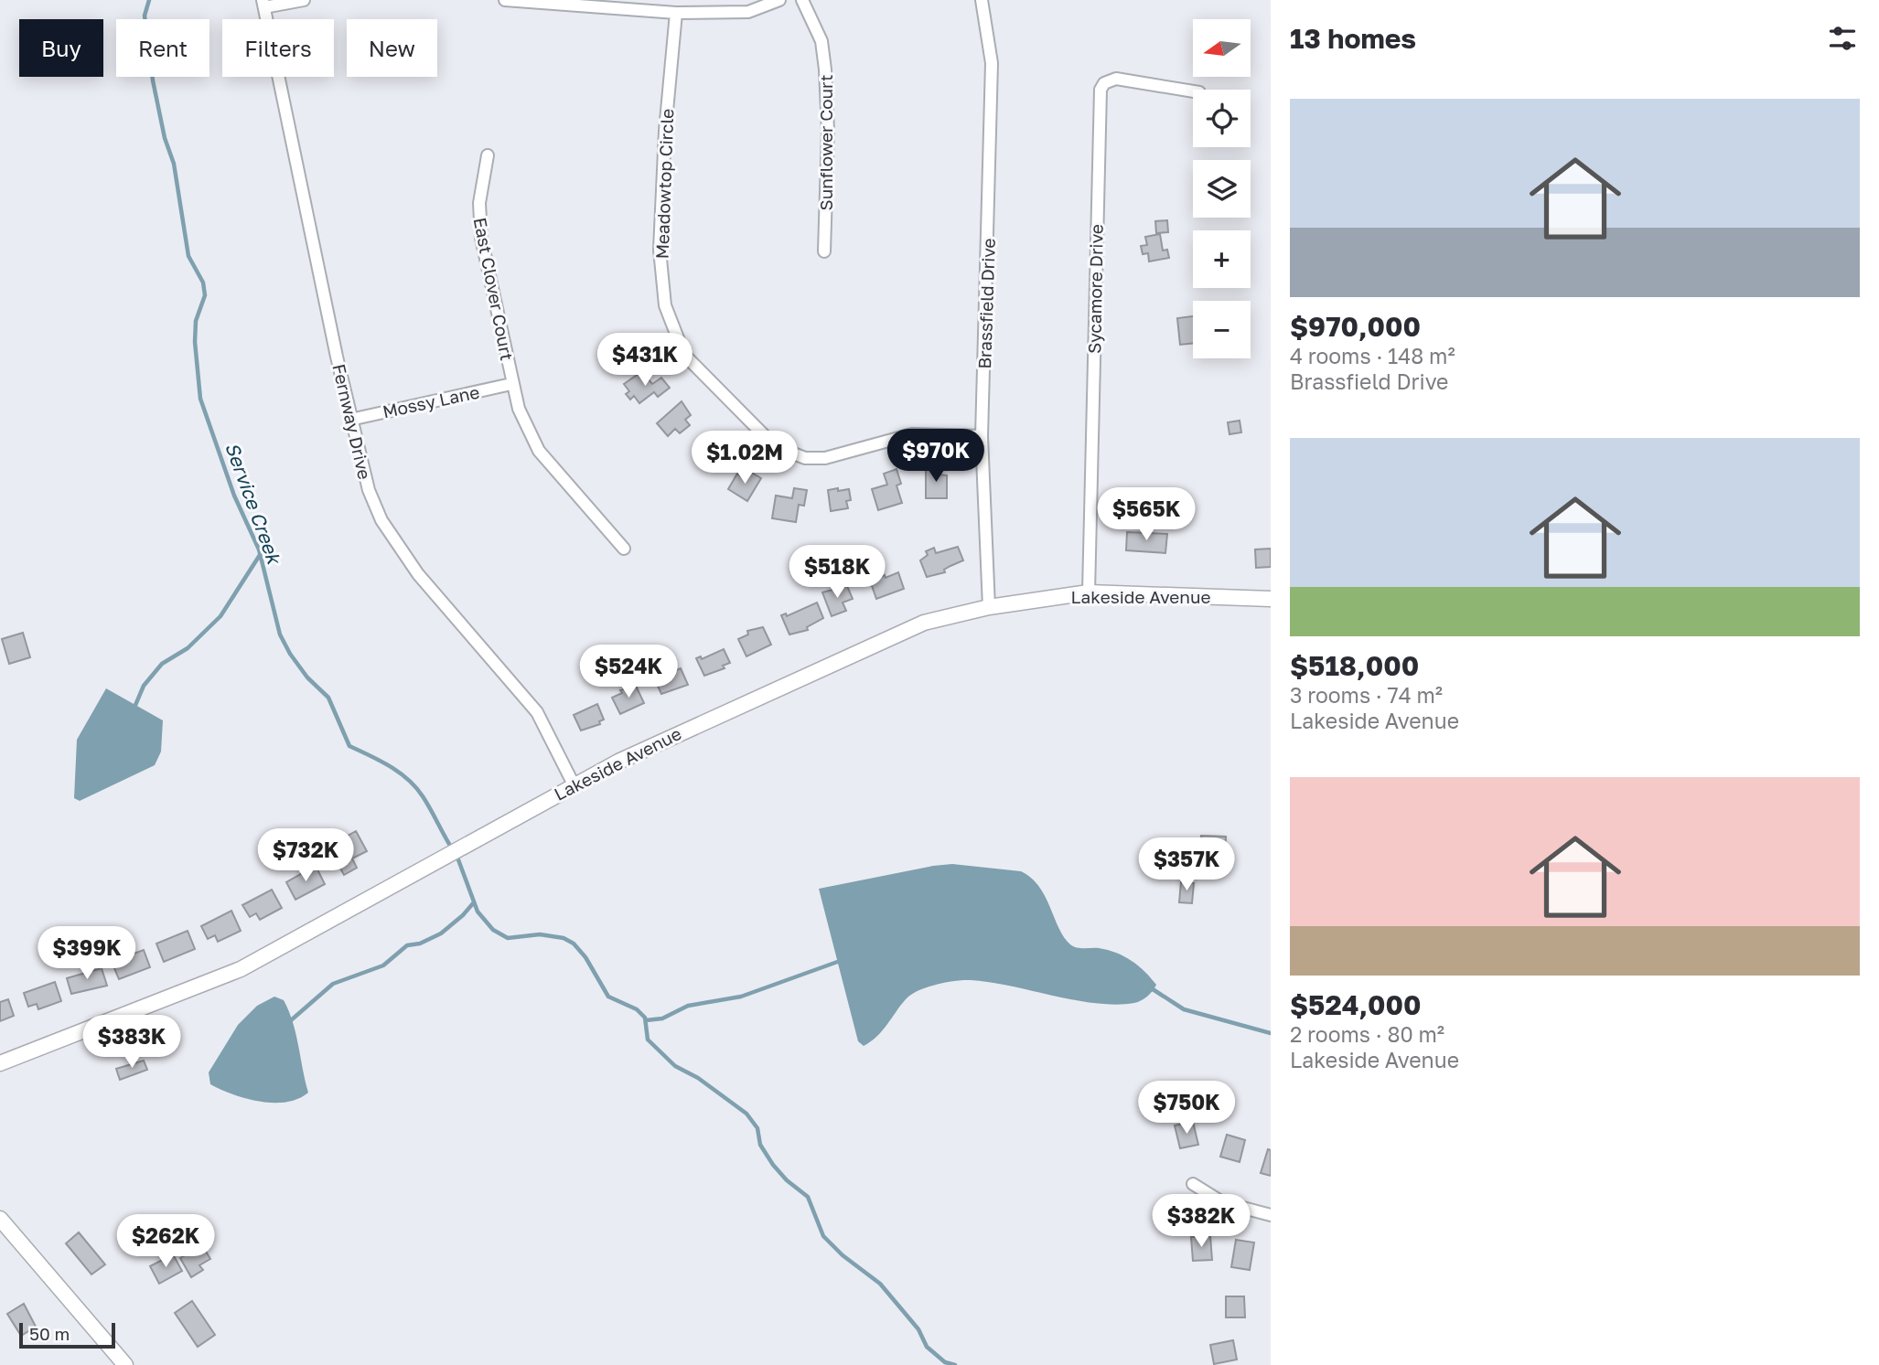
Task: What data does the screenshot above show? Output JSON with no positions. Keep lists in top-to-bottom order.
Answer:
{
  "streets": {
    "street": [
      "Sunflower Court",
      "Meadowtop Circle",
      "East Clover Court",
      "Sycamore Drive",
      "Brassfield Drive",
      "Mossy Lane",
      "Fernway Drive",
      "Lakeside Avenue"
    ]
  },
  "crossings": [
    ["Meadowtop Circle", "Brassfield Drive"],
    ["East Clover Court", "Mossy Lane"],
    ["Sycamore Drive", "Lakeside Avenue"],
    ["Brassfield Drive", "Lakeside Avenue"],
    ["Mossy Lane", "Fernway Drive"],
    ["Fernway Drive", "Lakeside Avenue"]
  ],
  "water": ["Service Creek"],
  "scale_bar": "50 m",
  "north": "left",
  "page": {
    "heading": "13 homes",
    "map_buttons": ["+", "−"],
    "chip": [
      "Buy",
      "Rent",
      "Filters",
      "New"
    ],
    "list": [
      {
        "name": "$970,000",
        "note": "4 rooms · 148 m² · Brassfield Drive"
      },
      {
        "name": "$518,000",
        "note": "3 rooms · 74 m² · Lakeside Avenue"
      },
      {
        "name": "$524,000",
        "note": "2 rooms · 80 m² · Lakeside Avenue"
      }
    ],
    "price": [
      "$431K",
      "$970K",
      "$1.02M",
      "$565K",
      "$518K",
      "$524K",
      "$732K",
      "$357K",
      "$399K",
      "$383K",
      "$750K",
      "$382K",
      "$262K"
    ],
    "scale": "50 m"
  }
}
